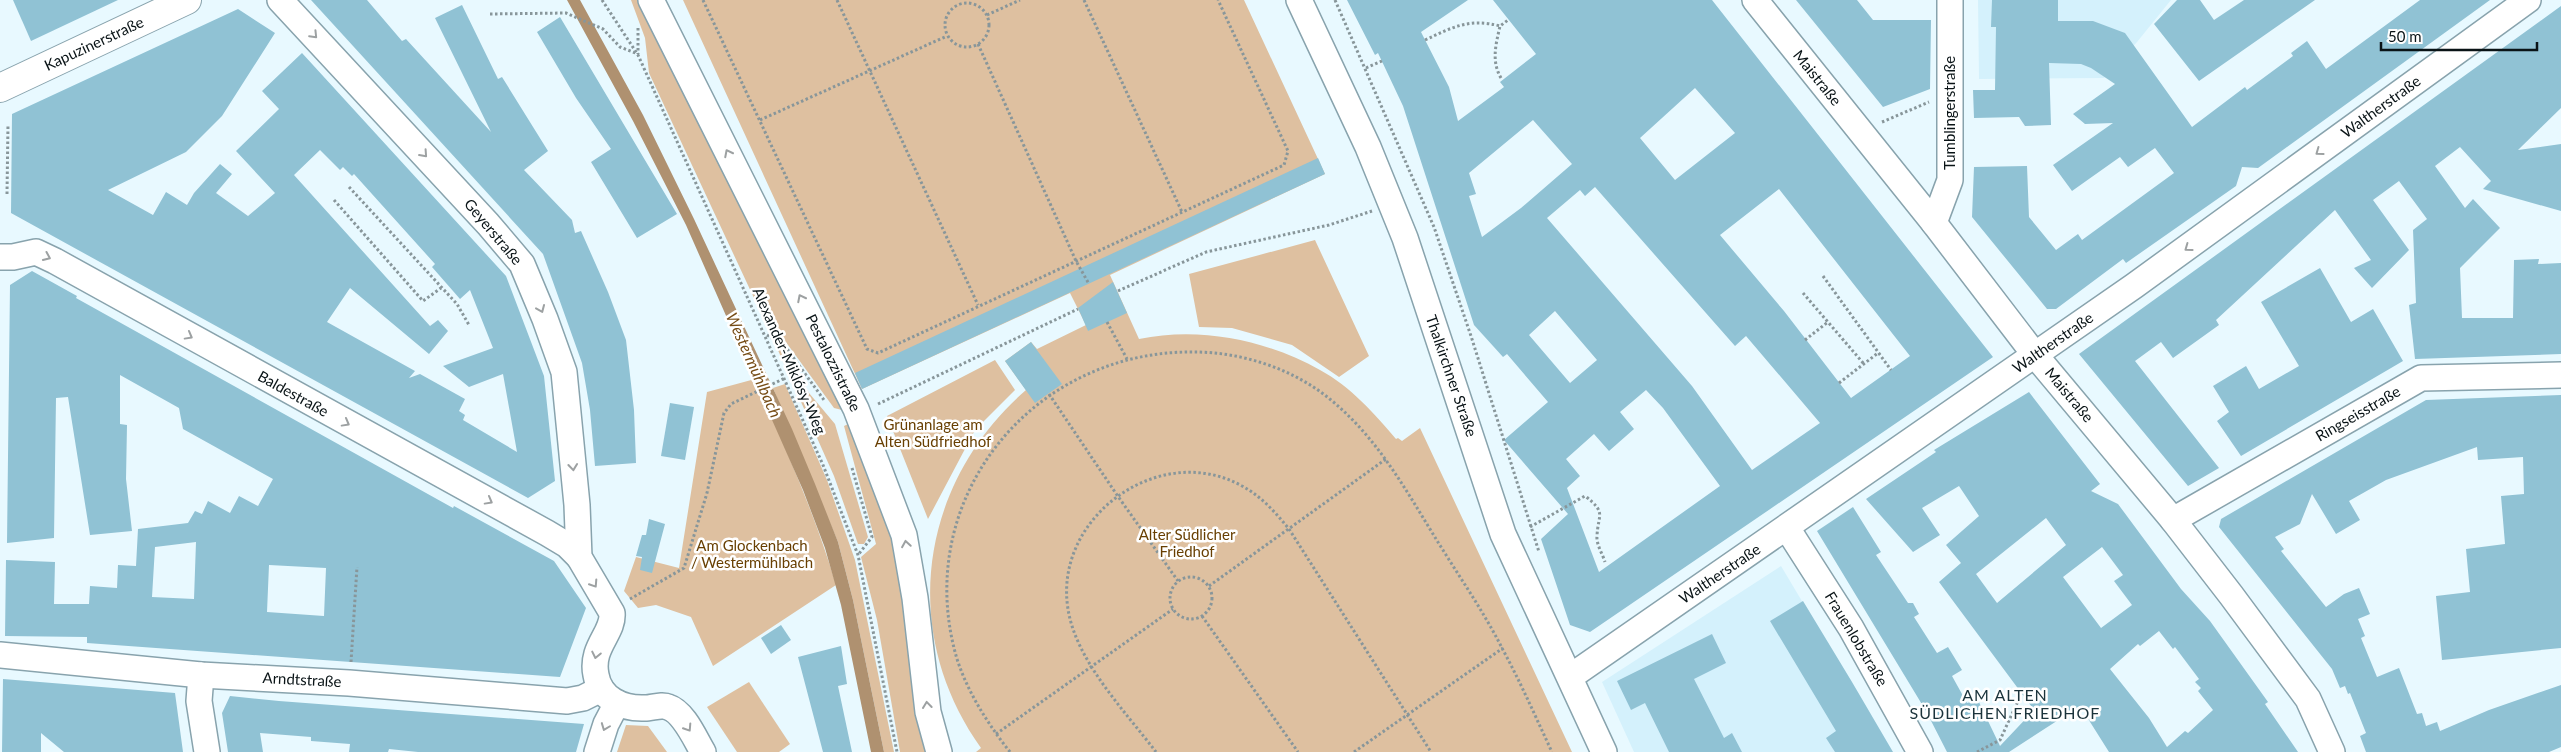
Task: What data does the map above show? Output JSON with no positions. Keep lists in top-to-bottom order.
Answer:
{
  "streets": {
    "main road": ["Kapuzinerstraße"],
    "street": [
      "Maistraße",
      "Waltherstraße",
      "Tumblingerstraße",
      "Geyerstraße",
      "Pestalozzistraße",
      "Thalkirchner Straße",
      "Baldestraße",
      "Ringseisstraße",
      "Frauenlobstraße",
      "Arndtstraße"
    ],
    "path": ["Alexander-Miklósy-Weg"]
  },
  "crossings": [
    ["Maistraße", "Waltherstraße"],
    ["Maistraße", "Tumblingerstraße"],
    ["Maistraße", "Ringseisstraße"],
    ["Waltherstraße", "Thalkirchner Straße"],
    ["Waltherstraße", "Frauenlobstraße"],
    ["Geyerstraße", "Baldestraße"]
  ],
  "one_way": [
    "Waltherstraße",
    "Geyerstraße",
    "Pestalozzistraße",
    "Baldestraße"
  ],
  "districts": ["AM ALTEN SÜDLICHEN FRIEDHOF"],
  "water": ["Westermühlbach"],
  "parks": ["Grünanlage am Alten Südfriedhof", "Alter Südlicher Friedhof", "Am Glockenbach / Westermühlbach"],
  "scale_bar": "50 m"
}
